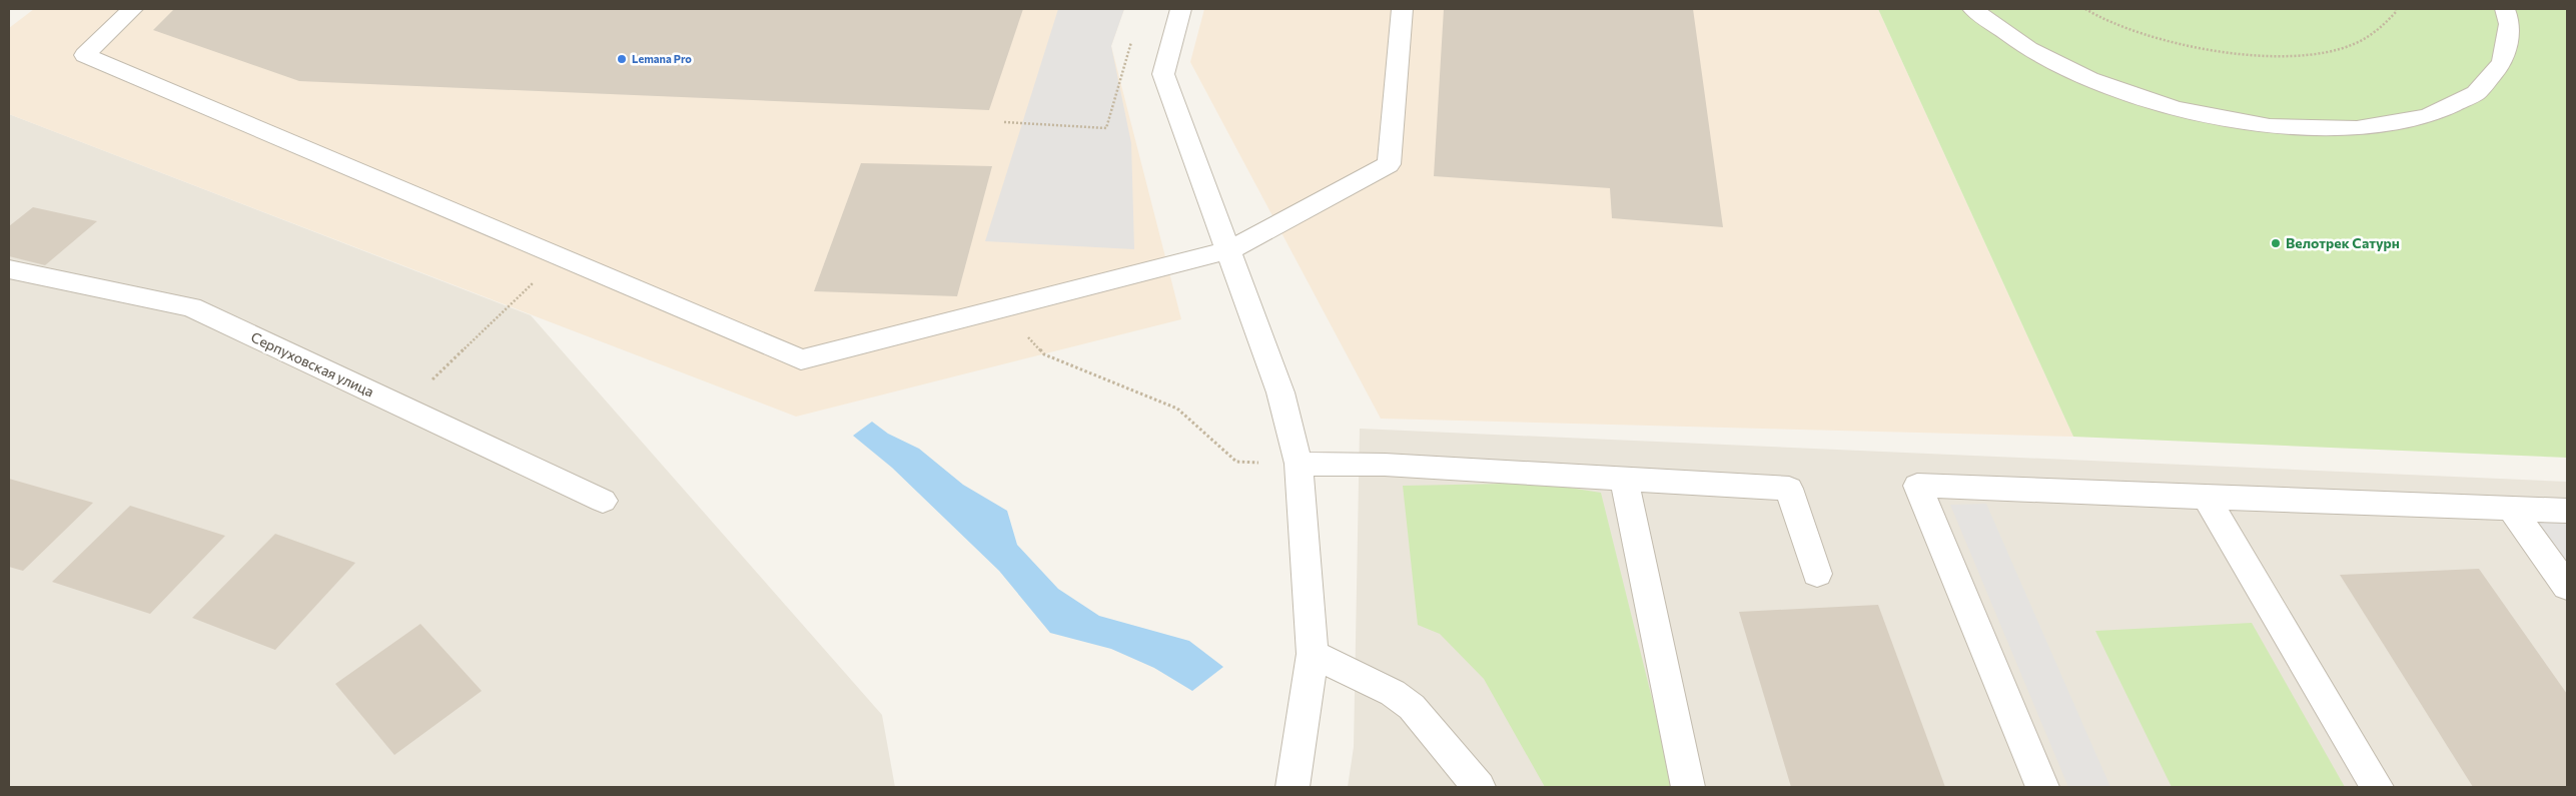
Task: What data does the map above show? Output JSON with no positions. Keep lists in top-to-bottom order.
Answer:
{
  "streets": {
    "street": ["Серпуховская улица"]
  },
  "places": ["Lemana Pro", "Велотрек Сатурн"]
}
